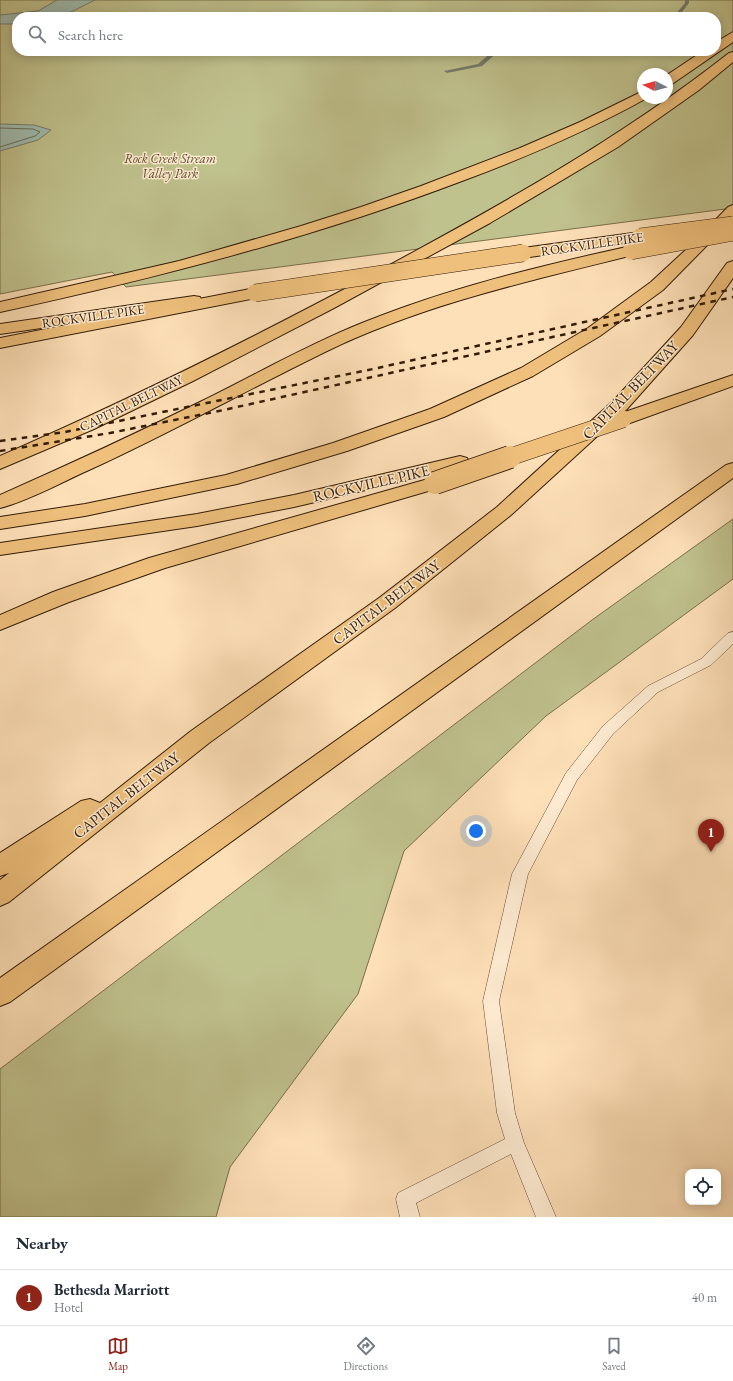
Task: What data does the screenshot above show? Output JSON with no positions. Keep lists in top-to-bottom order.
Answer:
{
  "streets": {
    "main road": ["ROCKVILLE PIKE", "CAPITAL BELTWAY"]
  },
  "parks": ["Rock Creek Stream Valley Park"],
  "north": "left",
  "page": {
    "search": "Search here",
    "pins": "1",
    "heading": "Nearby",
    "list": [
      {
        "mark": "1",
        "name": "Bethesda Marriott",
        "note": "Hotel",
        "value": "40 m"
      }
    ],
    "nav": ["Map", "Directions", "Saved"]
  }
}
